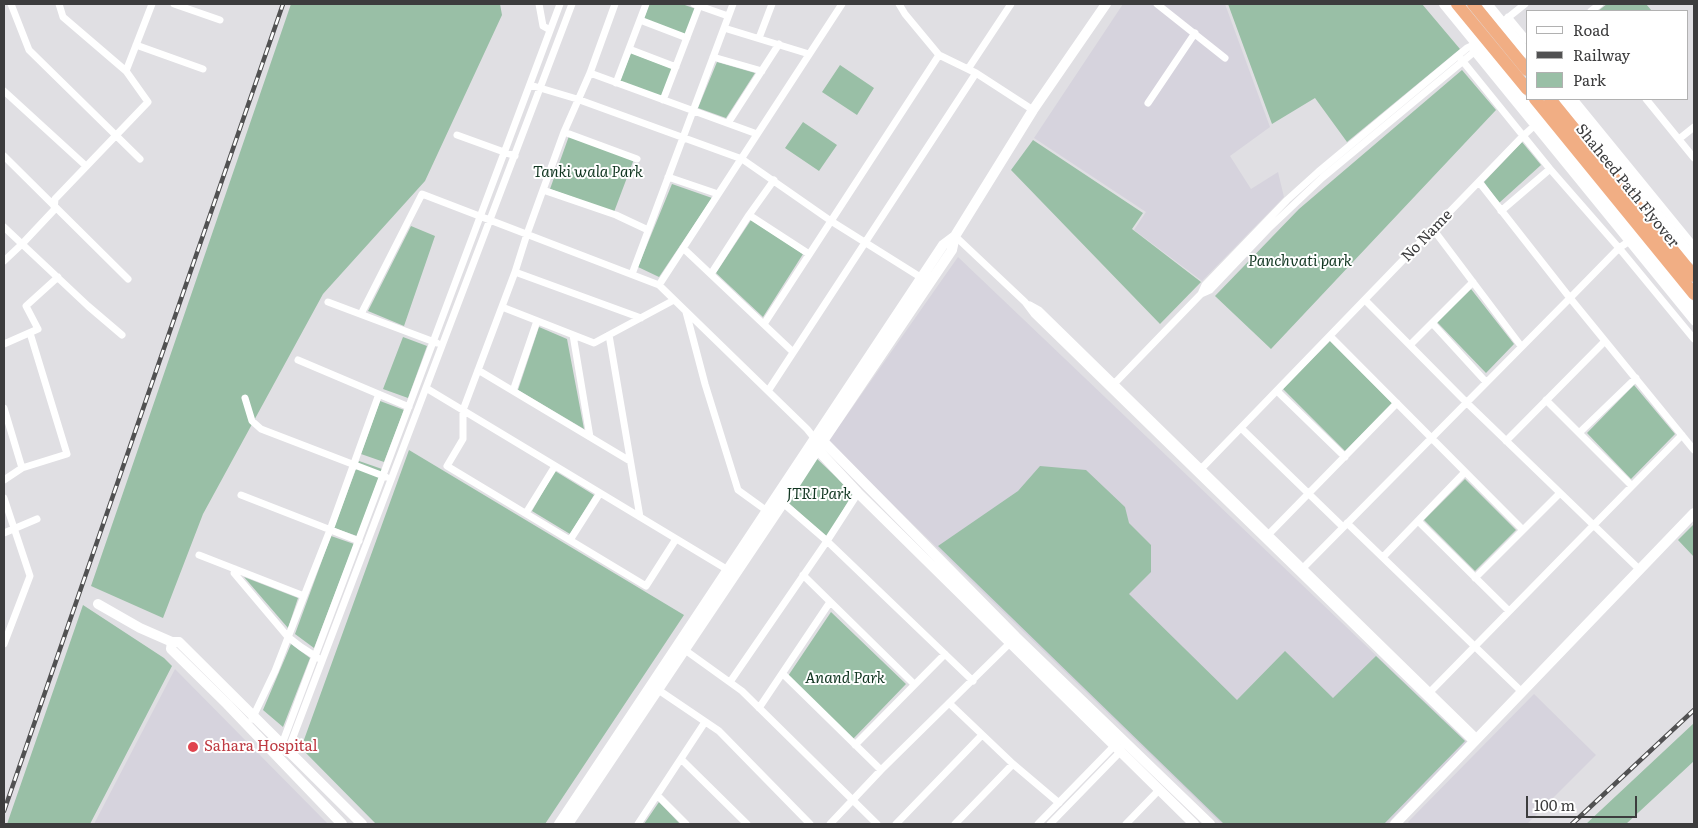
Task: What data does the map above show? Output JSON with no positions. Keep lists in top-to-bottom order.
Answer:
{
  "streets": {
    "highway": ["Shaheed Path Flyover"],
    "street": ["No Name"]
  },
  "parks": [
    "Tanki wala Park",
    "Panchvati park",
    "JTRI Park",
    "Anand Park"
  ],
  "places": ["Sahara Hospital"],
  "legend": ["Road", "Railway", "Park"],
  "scale_bar": "100 m"
}
